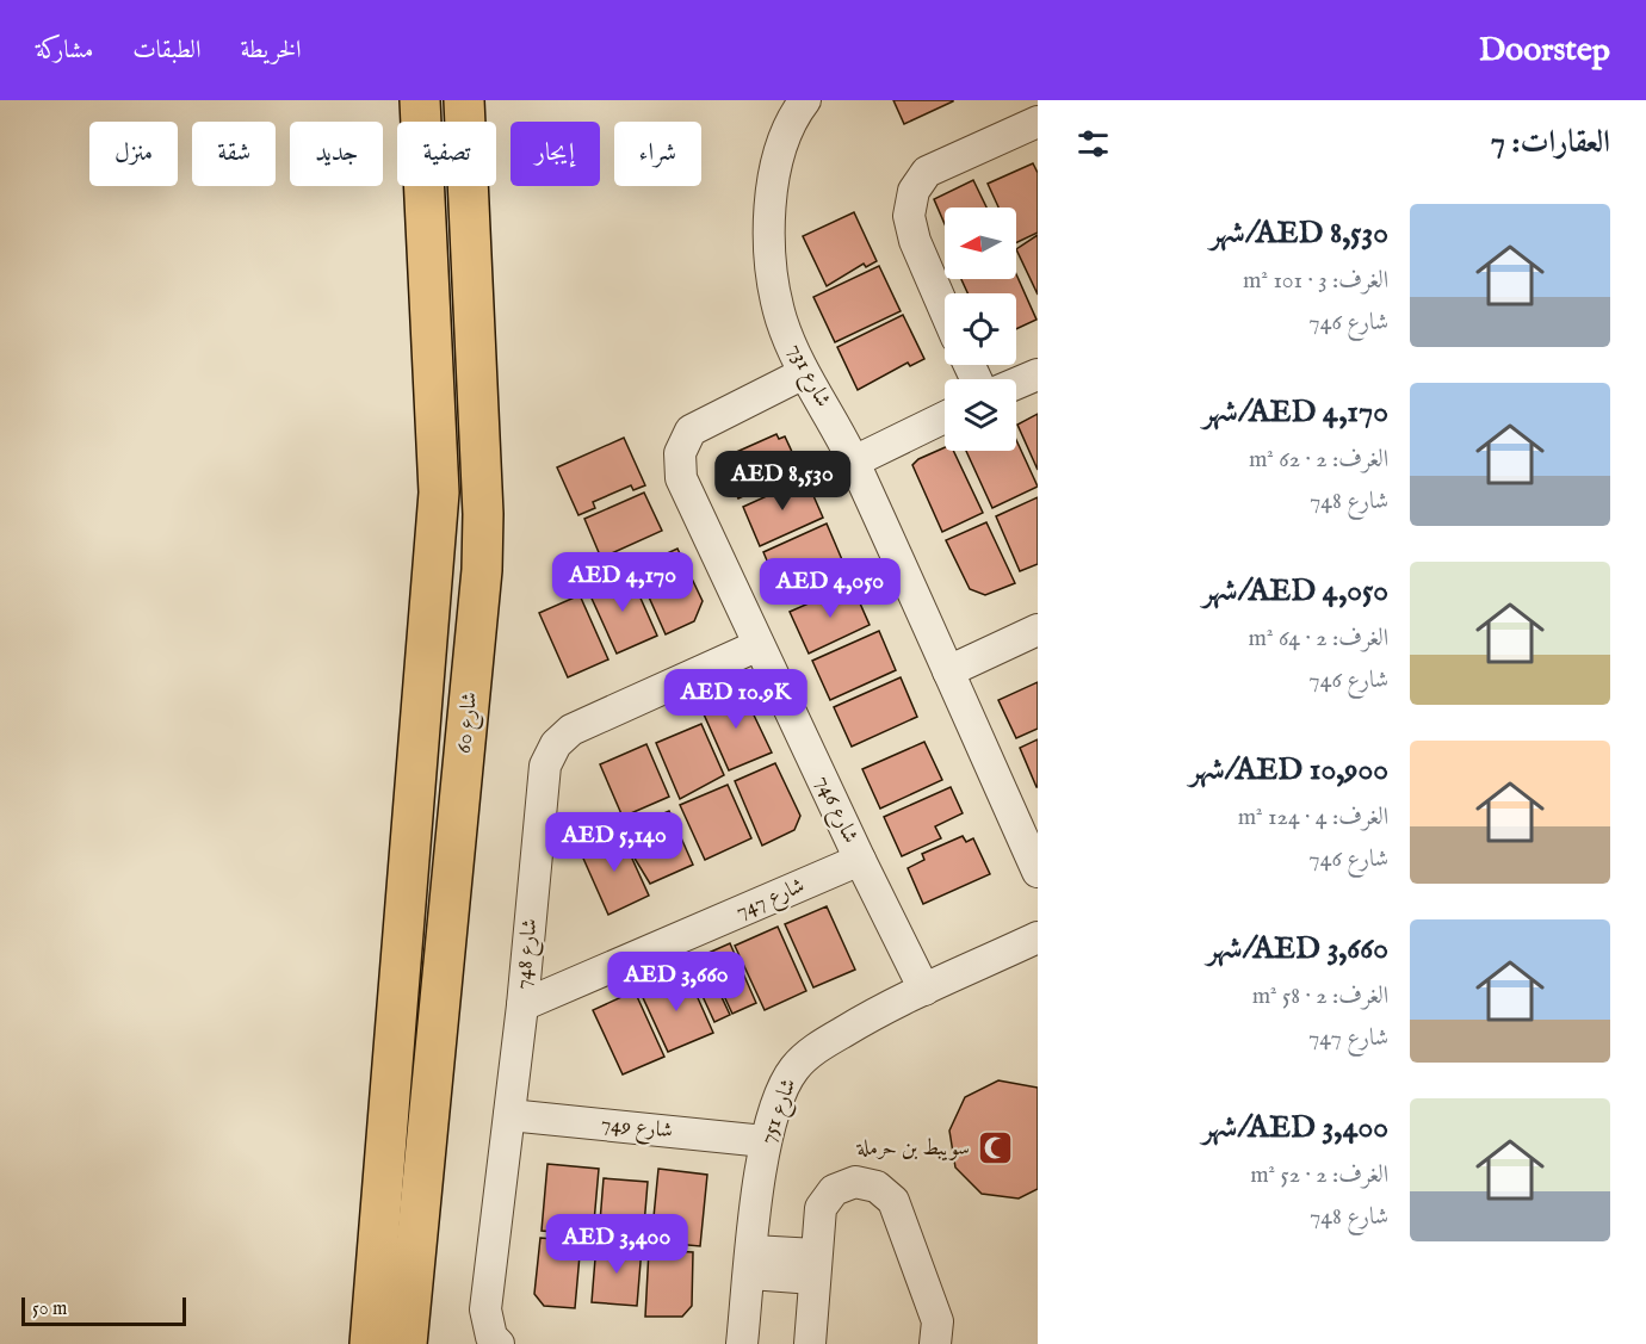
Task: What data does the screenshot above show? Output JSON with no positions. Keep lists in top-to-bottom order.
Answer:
{
  "streets": {
    "main road": ["شارع 60"],
    "street": [
      "شارع 731",
      "شارع 746",
      "شارع 747",
      "شارع 748",
      "شارع 751",
      "شارع 749"
    ]
  },
  "crossings": [
    ["شارع 731", "شارع 746"],
    ["شارع 746", "شارع 747"],
    ["شارع 746", "شارع 748"],
    ["شارع 746", "شارع 751"],
    ["شارع 747", "شارع 748"],
    ["شارع 748", "شارع 749"],
    ["شارع 751", "شارع 749"]
  ],
  "places": {
    "mosque": ["سويبط بن حرملة"]
  },
  "scale_bar": "50 m",
  "north": "left",
  "page": {
    "header": "Doorstep",
    "nav": ["الخريطة", "الطبقات", "مشاركة"],
    "heading": "العقارات: 7",
    "chip": [
      "شراء",
      "إيجار",
      "تصفية",
      "جديد",
      "شقة",
      "منزل"
    ],
    "list": [
      {
        "name": "AED 8,530/شهر",
        "note": "الغرف: 3 · 101 m² · شارع 746"
      },
      {
        "name": "AED 4,170/شهر",
        "note": "الغرف: 2 · 62 m² · شارع 748"
      },
      {
        "name": "AED 4,050/شهر",
        "note": "الغرف: 2 · 64 m² · شارع 746"
      },
      {
        "name": "AED 10,900/شهر",
        "note": "الغرف: 4 · 124 m² · شارع 746"
      },
      {
        "name": "AED 3,660/شهر",
        "note": "الغرف: 2 · 58 m² · شارع 747"
      },
      {
        "name": "AED 3,400/شهر",
        "note": "الغرف: 2 · 52 m² · شارع 748"
      }
    ],
    "price": [
      "AED 8,530",
      "AED 4,170",
      "AED 4,050",
      "AED 10.9K",
      "AED 5,140",
      "AED 3,660",
      "AED 3,400"
    ],
    "scale": "50 m"
  }
}
